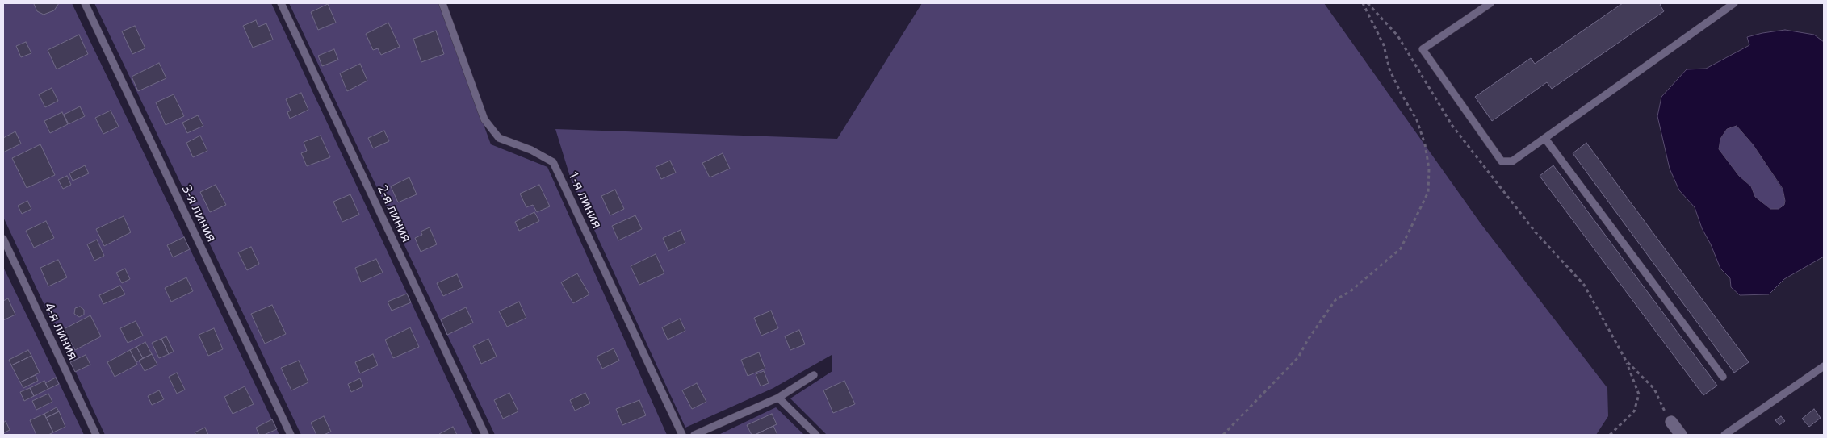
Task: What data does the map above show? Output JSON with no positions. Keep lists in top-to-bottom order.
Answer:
{
  "streets": {
    "lane": [
      "1-я линия",
      "3-я линия",
      "2-я линия",
      "4-я линия"
    ]
  }
}
